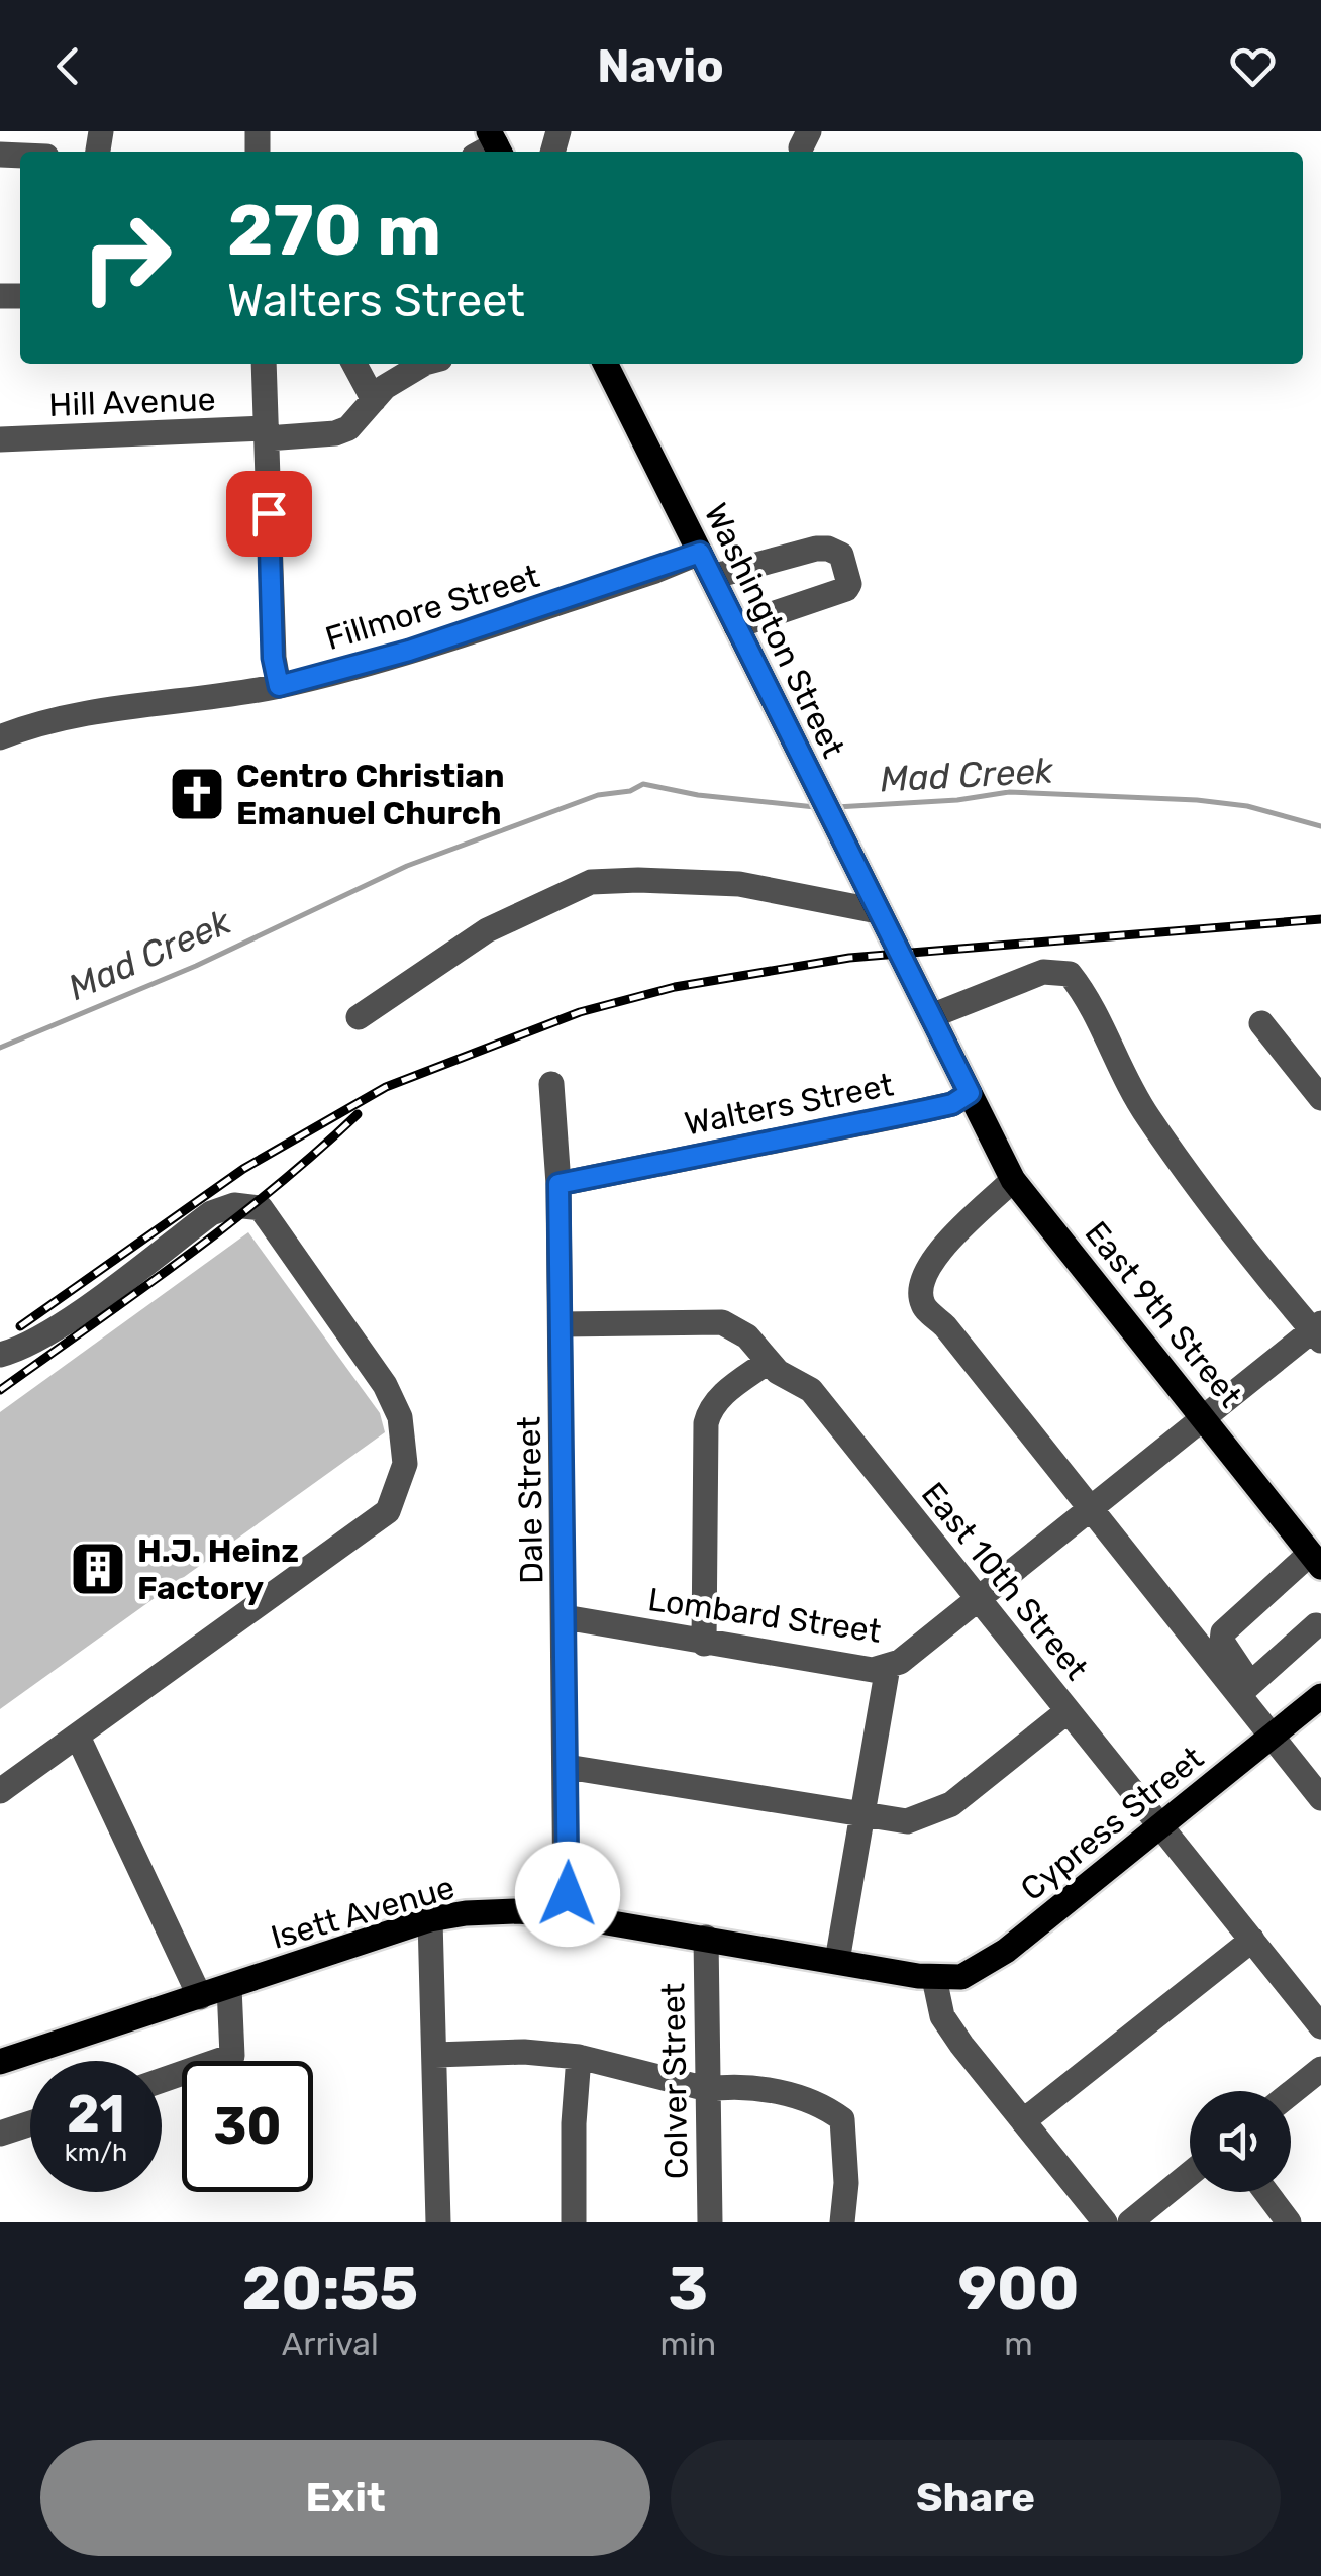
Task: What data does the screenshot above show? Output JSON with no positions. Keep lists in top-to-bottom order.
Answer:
{
  "streets": {
    "main road": [
      "Washington Street",
      "East 9th Street",
      "Cypress Street",
      "Isett Avenue"
    ],
    "street": [
      "Hill Avenue",
      "Fillmore Street",
      "Walters Street",
      "Dale Street",
      "East 10th Street",
      "Lombard Street",
      "Colver Street"
    ]
  },
  "crossings": [
    ["Fillmore Street", "Washington Street"],
    ["Washington Street", "Walters Street"],
    ["Washington Street", "East 9th Street"],
    ["Walters Street", "East 9th Street"],
    ["Walters Street", "Dale Street"],
    ["East 9th Street", "Lombard Street"],
    ["Dale Street", "East 10th Street"],
    ["Dale Street", "Lombard Street"],
    ["Dale Street", "Isett Avenue"],
    ["East 10th Street", "Lombard Street"],
    ["East 10th Street", "Cypress Street"],
    ["Cypress Street", "Isett Avenue"],
    ["Isett Avenue", "Colver Street"]
  ],
  "water": ["Mad Creek"],
  "places": {
    "church": ["Centro Christian Emanuel Church"],
    "building": ["H.J. Heinz Factory"]
  },
  "page": {
    "header": "Navio",
    "turn": ["270 m", "Walters Street"],
    "speed": "21 km/h",
    "limit": "30",
    "eta": [
      "20:55",
      "Arrival",
      "3",
      "min",
      "900",
      "m"
    ],
    "buttons": ["Exit", "Share"]
  }
}
